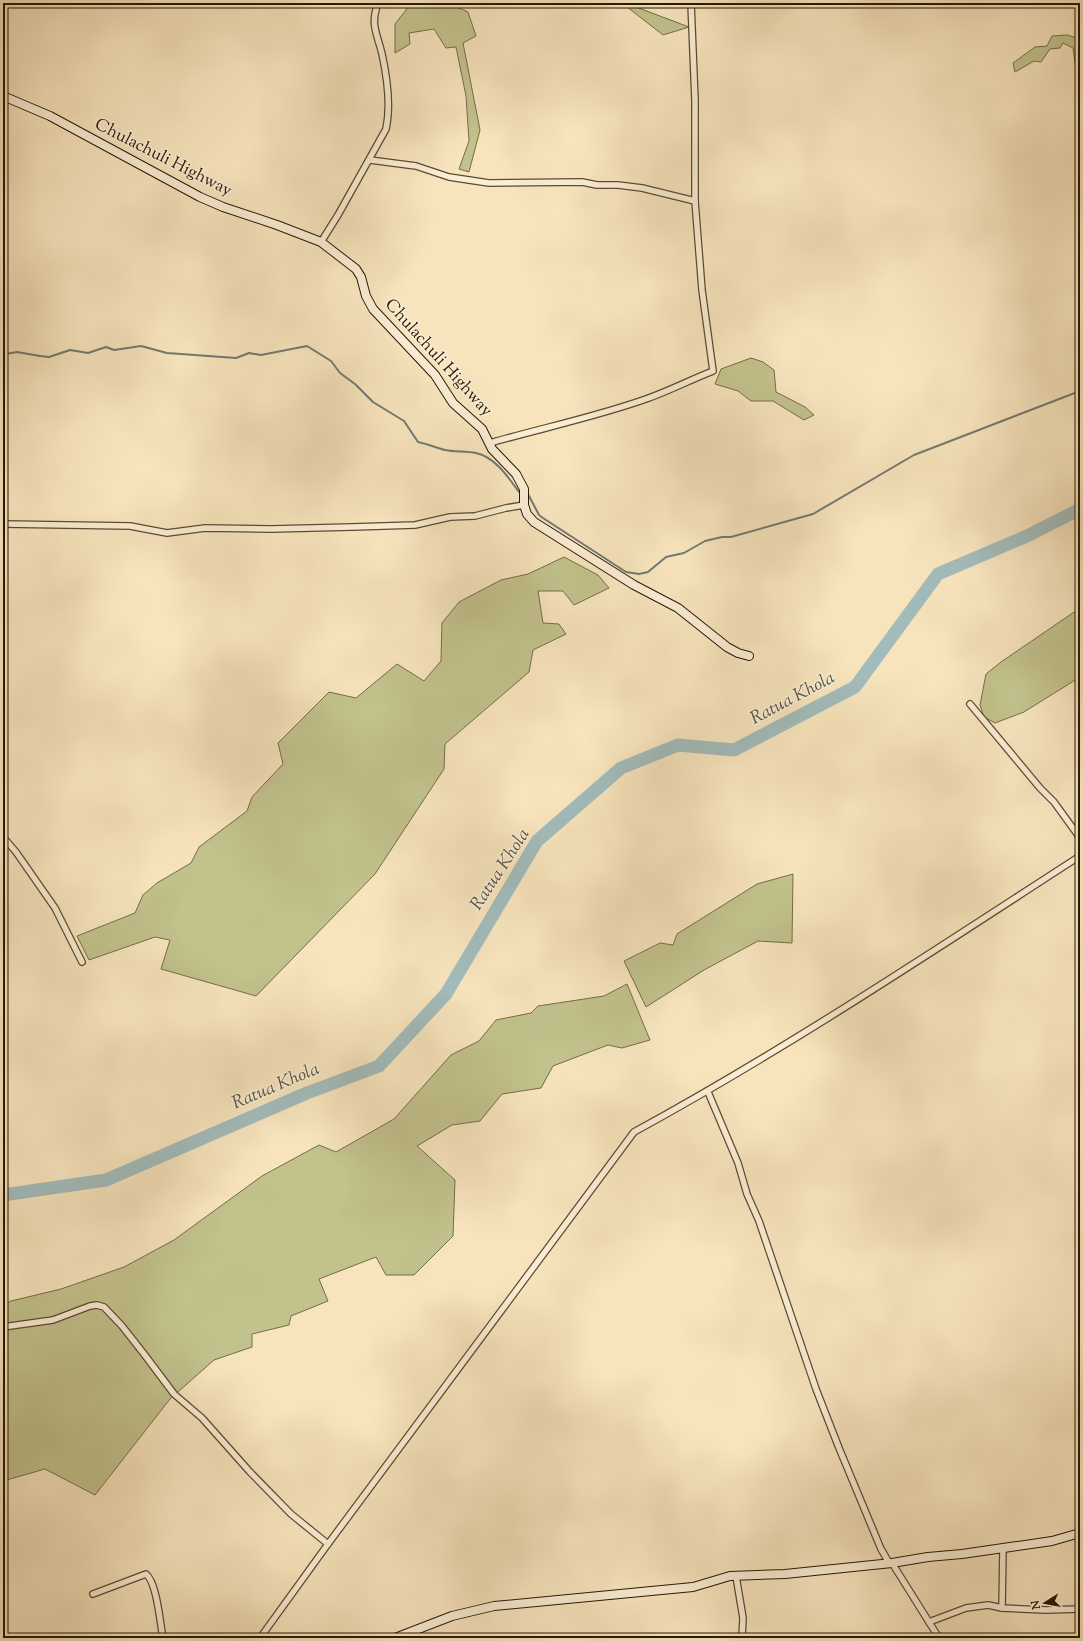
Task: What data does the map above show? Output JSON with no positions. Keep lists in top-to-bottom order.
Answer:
{
  "streets": {
    "street": ["Chulachuli Highway"]
  },
  "water": ["Ratua Khola"],
  "north": "left"
}
